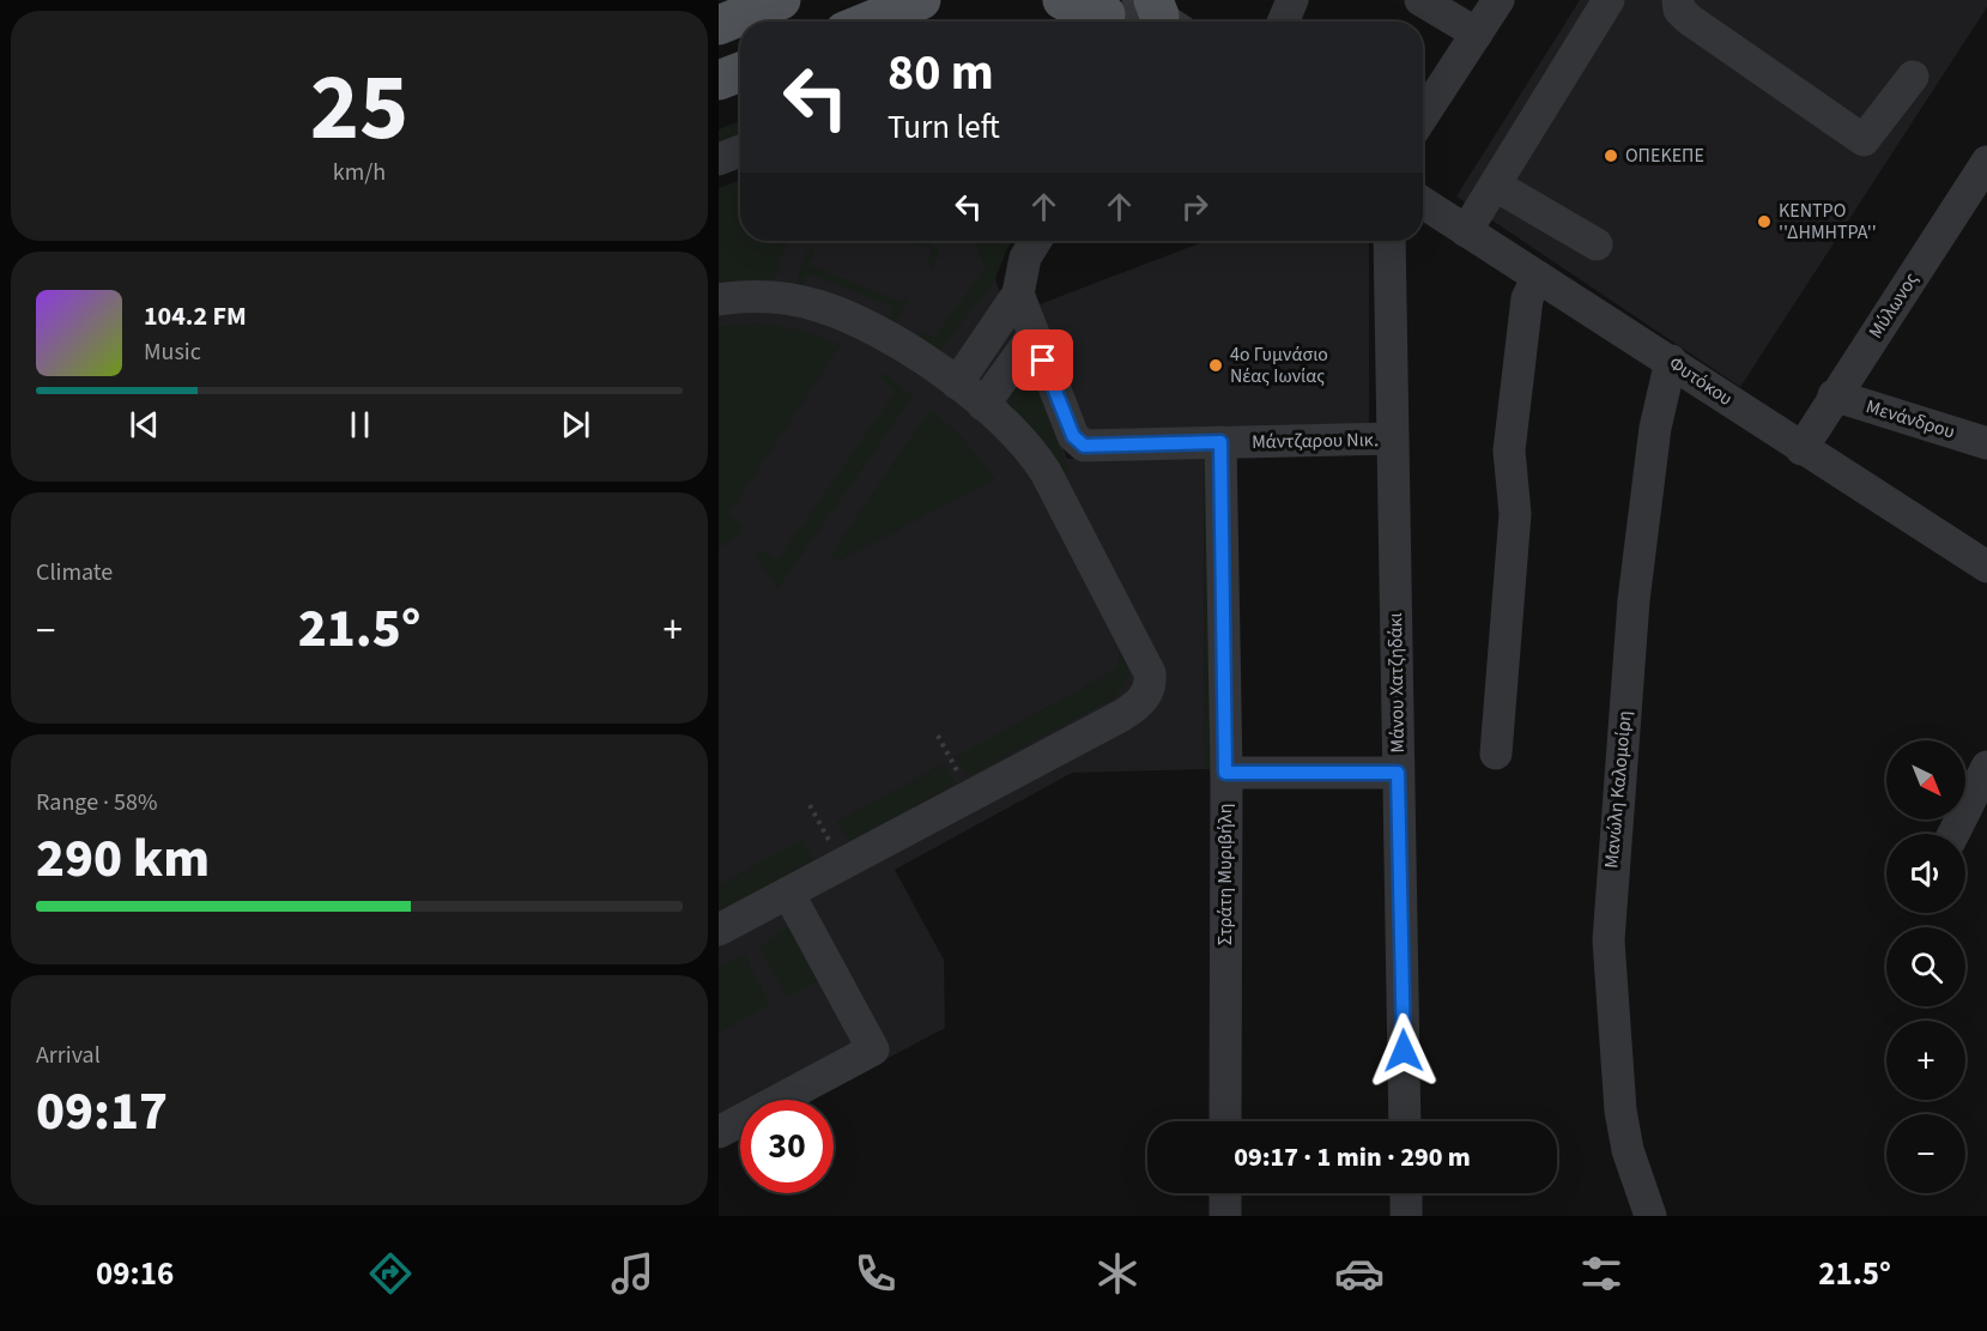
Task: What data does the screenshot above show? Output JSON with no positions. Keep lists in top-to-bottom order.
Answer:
{
  "streets": {
    "street": [
      "Μύλωνος",
      "Φυτόκου",
      "Μενάνδρου",
      "Μάντζαρου Νικ.",
      "Μάνου Χατζηδάκι",
      "Μανώλη Καλομοίρη",
      "Στράτη Μυριβήλη"
    ]
  },
  "crossings": [
    ["Μύλωνος", "Φυτόκου"],
    ["Μύλωνος", "Μενάνδρου"],
    ["Φυτόκου", "Μανώλη Καλομοίρη"],
    ["Μάντζαρου Νικ.", "Μάνου Χατζηδάκι"],
    ["Μάντζαρου Νικ.", "Στράτη Μυριβήλη"]
  ],
  "places": ["ΟΠΕΚΕΠΕ", "ΚΕΝΤΡΟ ''ΔΗΜΗΤΡΑ''", "4ο Γυμνάσιο Νέας Ιωνίας"],
  "north": "bottom right",
  "page": {
    "tile": [
      ["25", "km/h"],
      "Climate",
      ["Range · 58%", "290 km"],
      ["Arrival", "09:17"]
    ],
    "turn": ["80 m", "Turn left"],
    "song": ["104.2 FM", "Music"],
    "heat": ["−", "21.5°", "+"],
    "map_buttons": ["+", "−"],
    "limit": "30",
    "trip": "09:17 · 1 min · 290 m",
    "tabs": ["09:16", "21.5°"]
  }
}
